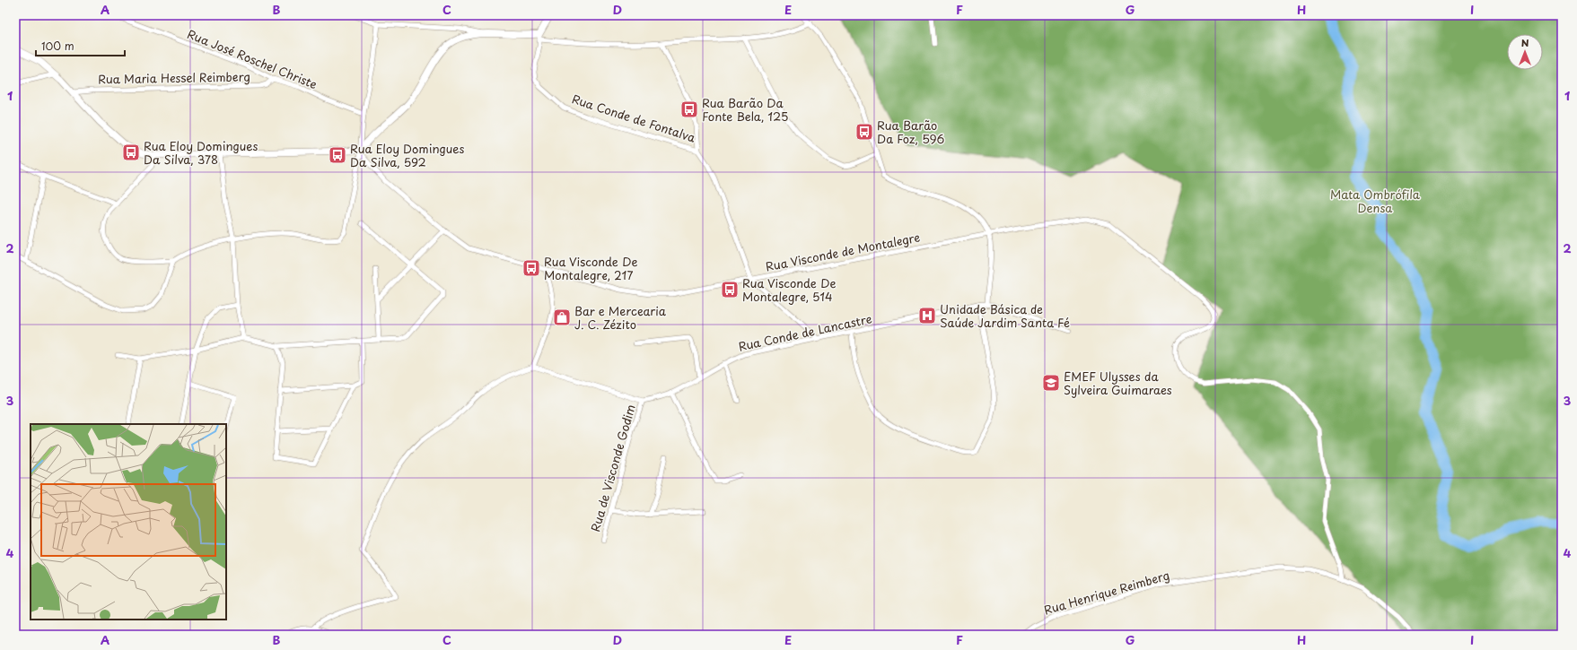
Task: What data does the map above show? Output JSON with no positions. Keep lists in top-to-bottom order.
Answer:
{
  "streets": {
    "main road": ["Rua Conde de Fontalva"],
    "street": [
      "Rua José Roschel Christe",
      "Rua Maria Hessel Reimberg",
      "Rua Visconde de Montalegre",
      "Rua Conde de Lancastre",
      "Rua de Visconde Godim",
      "Rua Henrique Reimberg"
    ]
  },
  "crossings": [
    ["Rua José Roschel Christe", "Rua Maria Hessel Reimberg"],
    ["Rua Visconde de Montalegre", "Rua Henrique Reimberg"],
    ["Rua Conde de Lancastre", "Rua de Visconde Godim"]
  ],
  "parks": ["Mata Ombrófila Densa"],
  "places": {
    "bus stop": [
      "Rua Barão Da Fonte Bela, 125",
      "Rua Barão Da Foz, 596",
      "Rua Eloy Domingues Da Silva, 378",
      "Rua Eloy Domingues Da Silva, 592",
      "Rua Visconde De Montalegre, 217",
      "Rua Visconde De Montalegre, 514"
    ],
    "hospital": ["Unidade Básica de Saúde Jardim Santa Fé"],
    "shop": ["Bar e Mercearia J. C. Zézito"],
    "school or university": ["EMEF Ulysses da Sylveira Guimaraes"]
  },
  "scale_bar": "100 m",
  "north": "top",
  "grid": {
    "columns": [
      "A",
      "B",
      "C",
      "D",
      "E",
      "F",
      "G",
      "H",
      "I"
    ],
    "rows": [
      "1",
      "2",
      "3",
      "4"
    ]
  }
}
